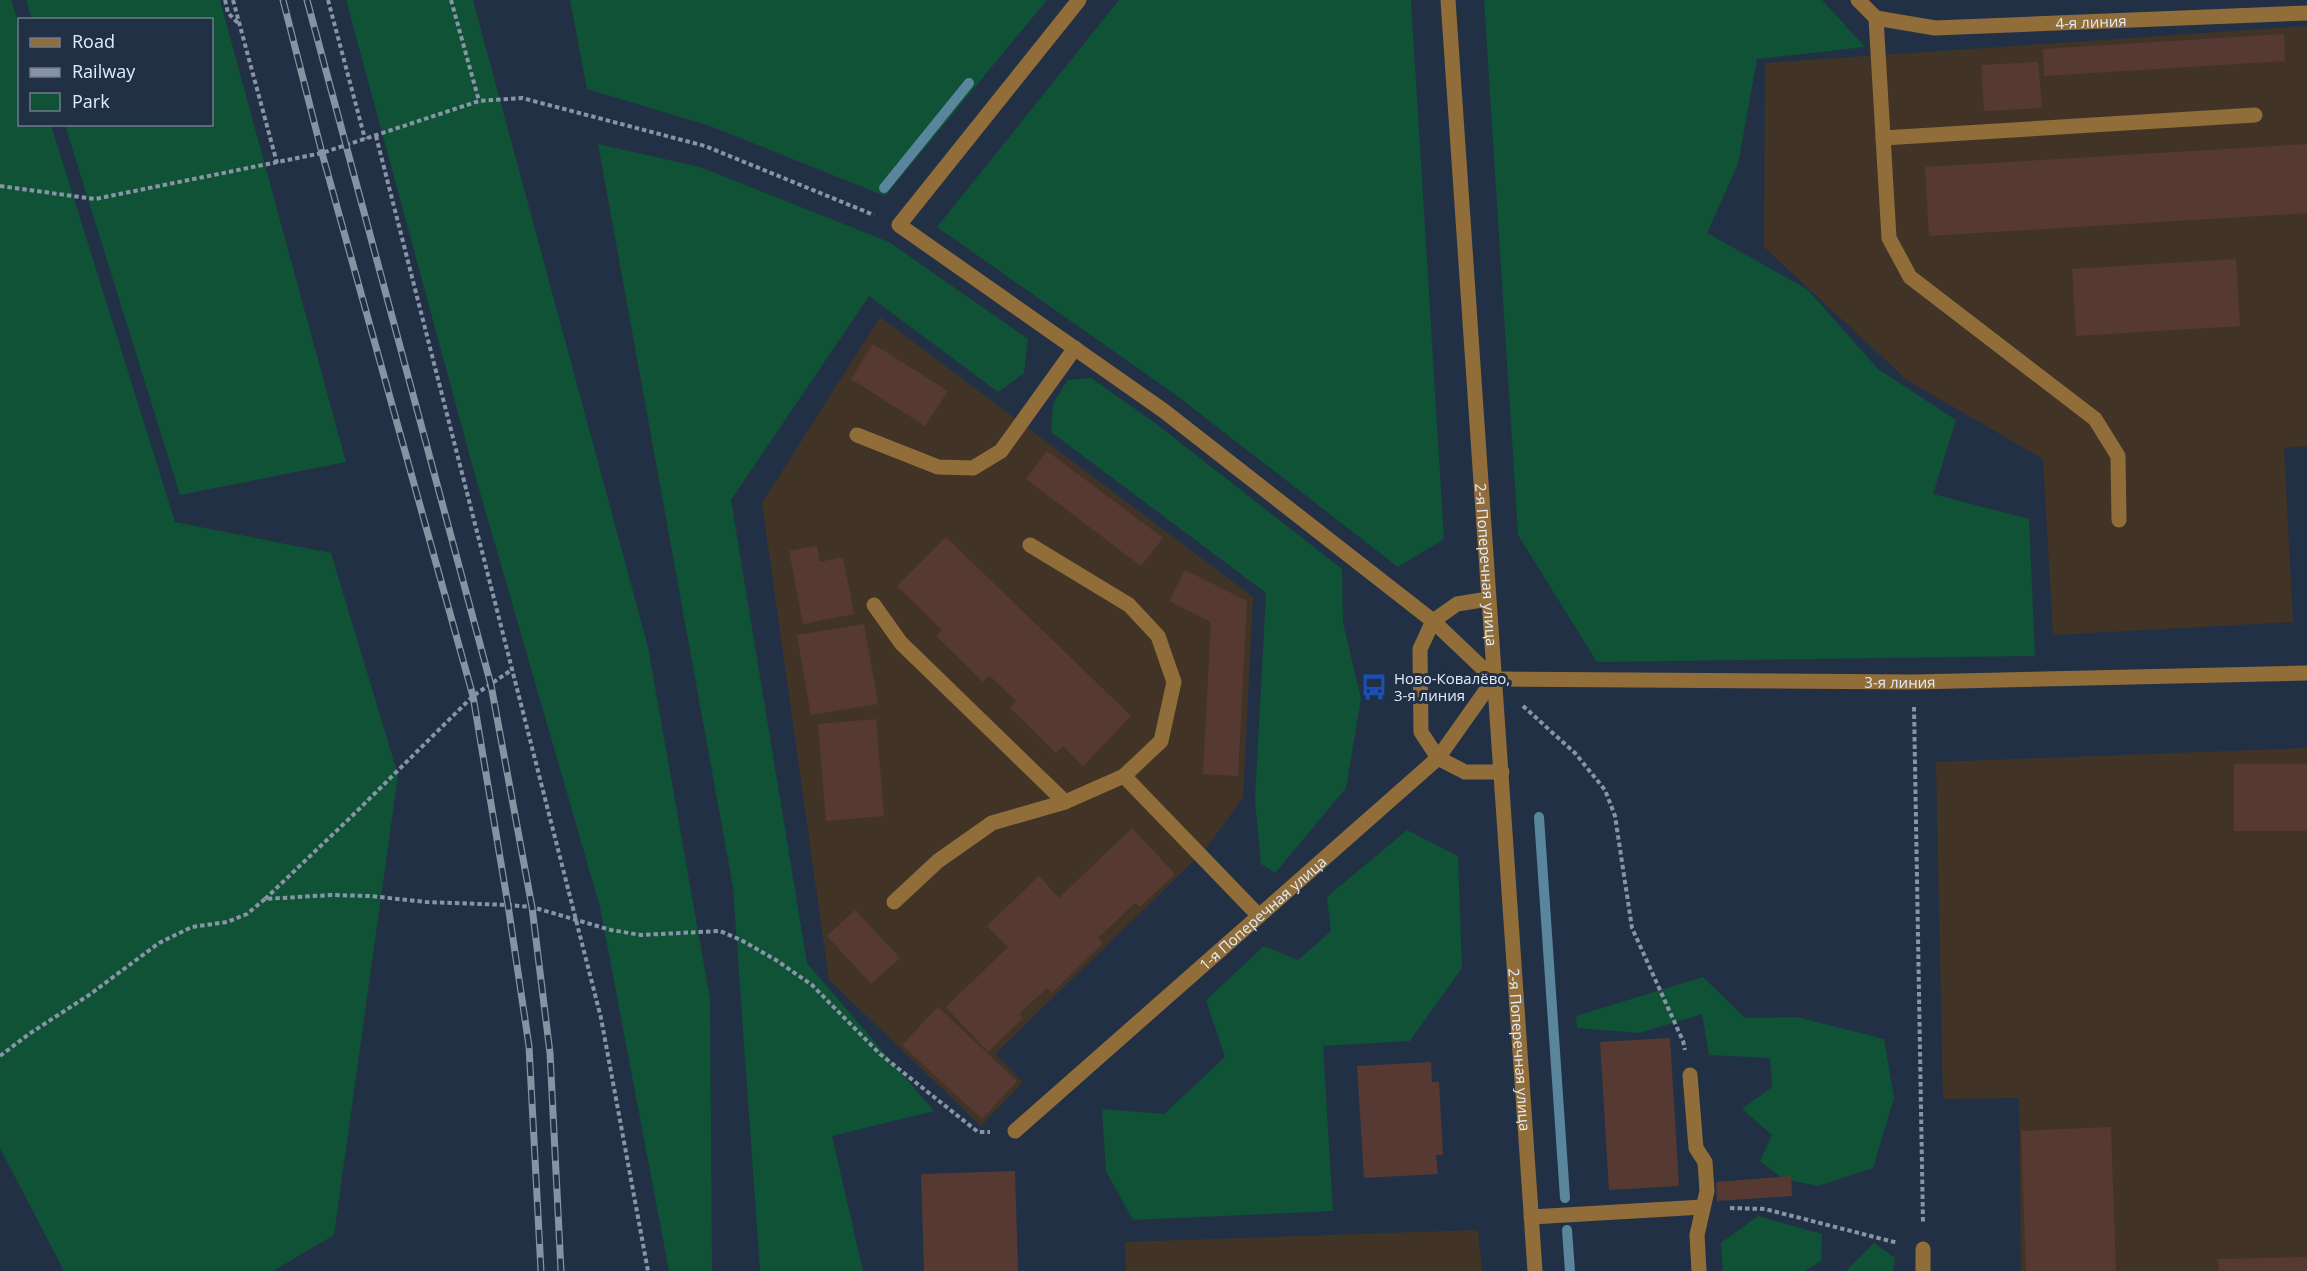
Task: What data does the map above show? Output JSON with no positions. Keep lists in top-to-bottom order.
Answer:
{
  "streets": {
    "street": [
      "4-я линия",
      "2-я Поперечная улица",
      "3-я линия",
      "1-я Поперечная улица"
    ]
  },
  "crossings": [
    ["2-я Поперечная улица", "3-я линия"],
    ["2-я Поперечная улица", "1-я Поперечная улица"],
    ["3-я линия", "1-я Поперечная улица"]
  ],
  "places": {
    "bus stop": ["Ново-Ковалёво, 3-я линия"]
  },
  "legend": ["Road", "Railway", "Park"]
}
